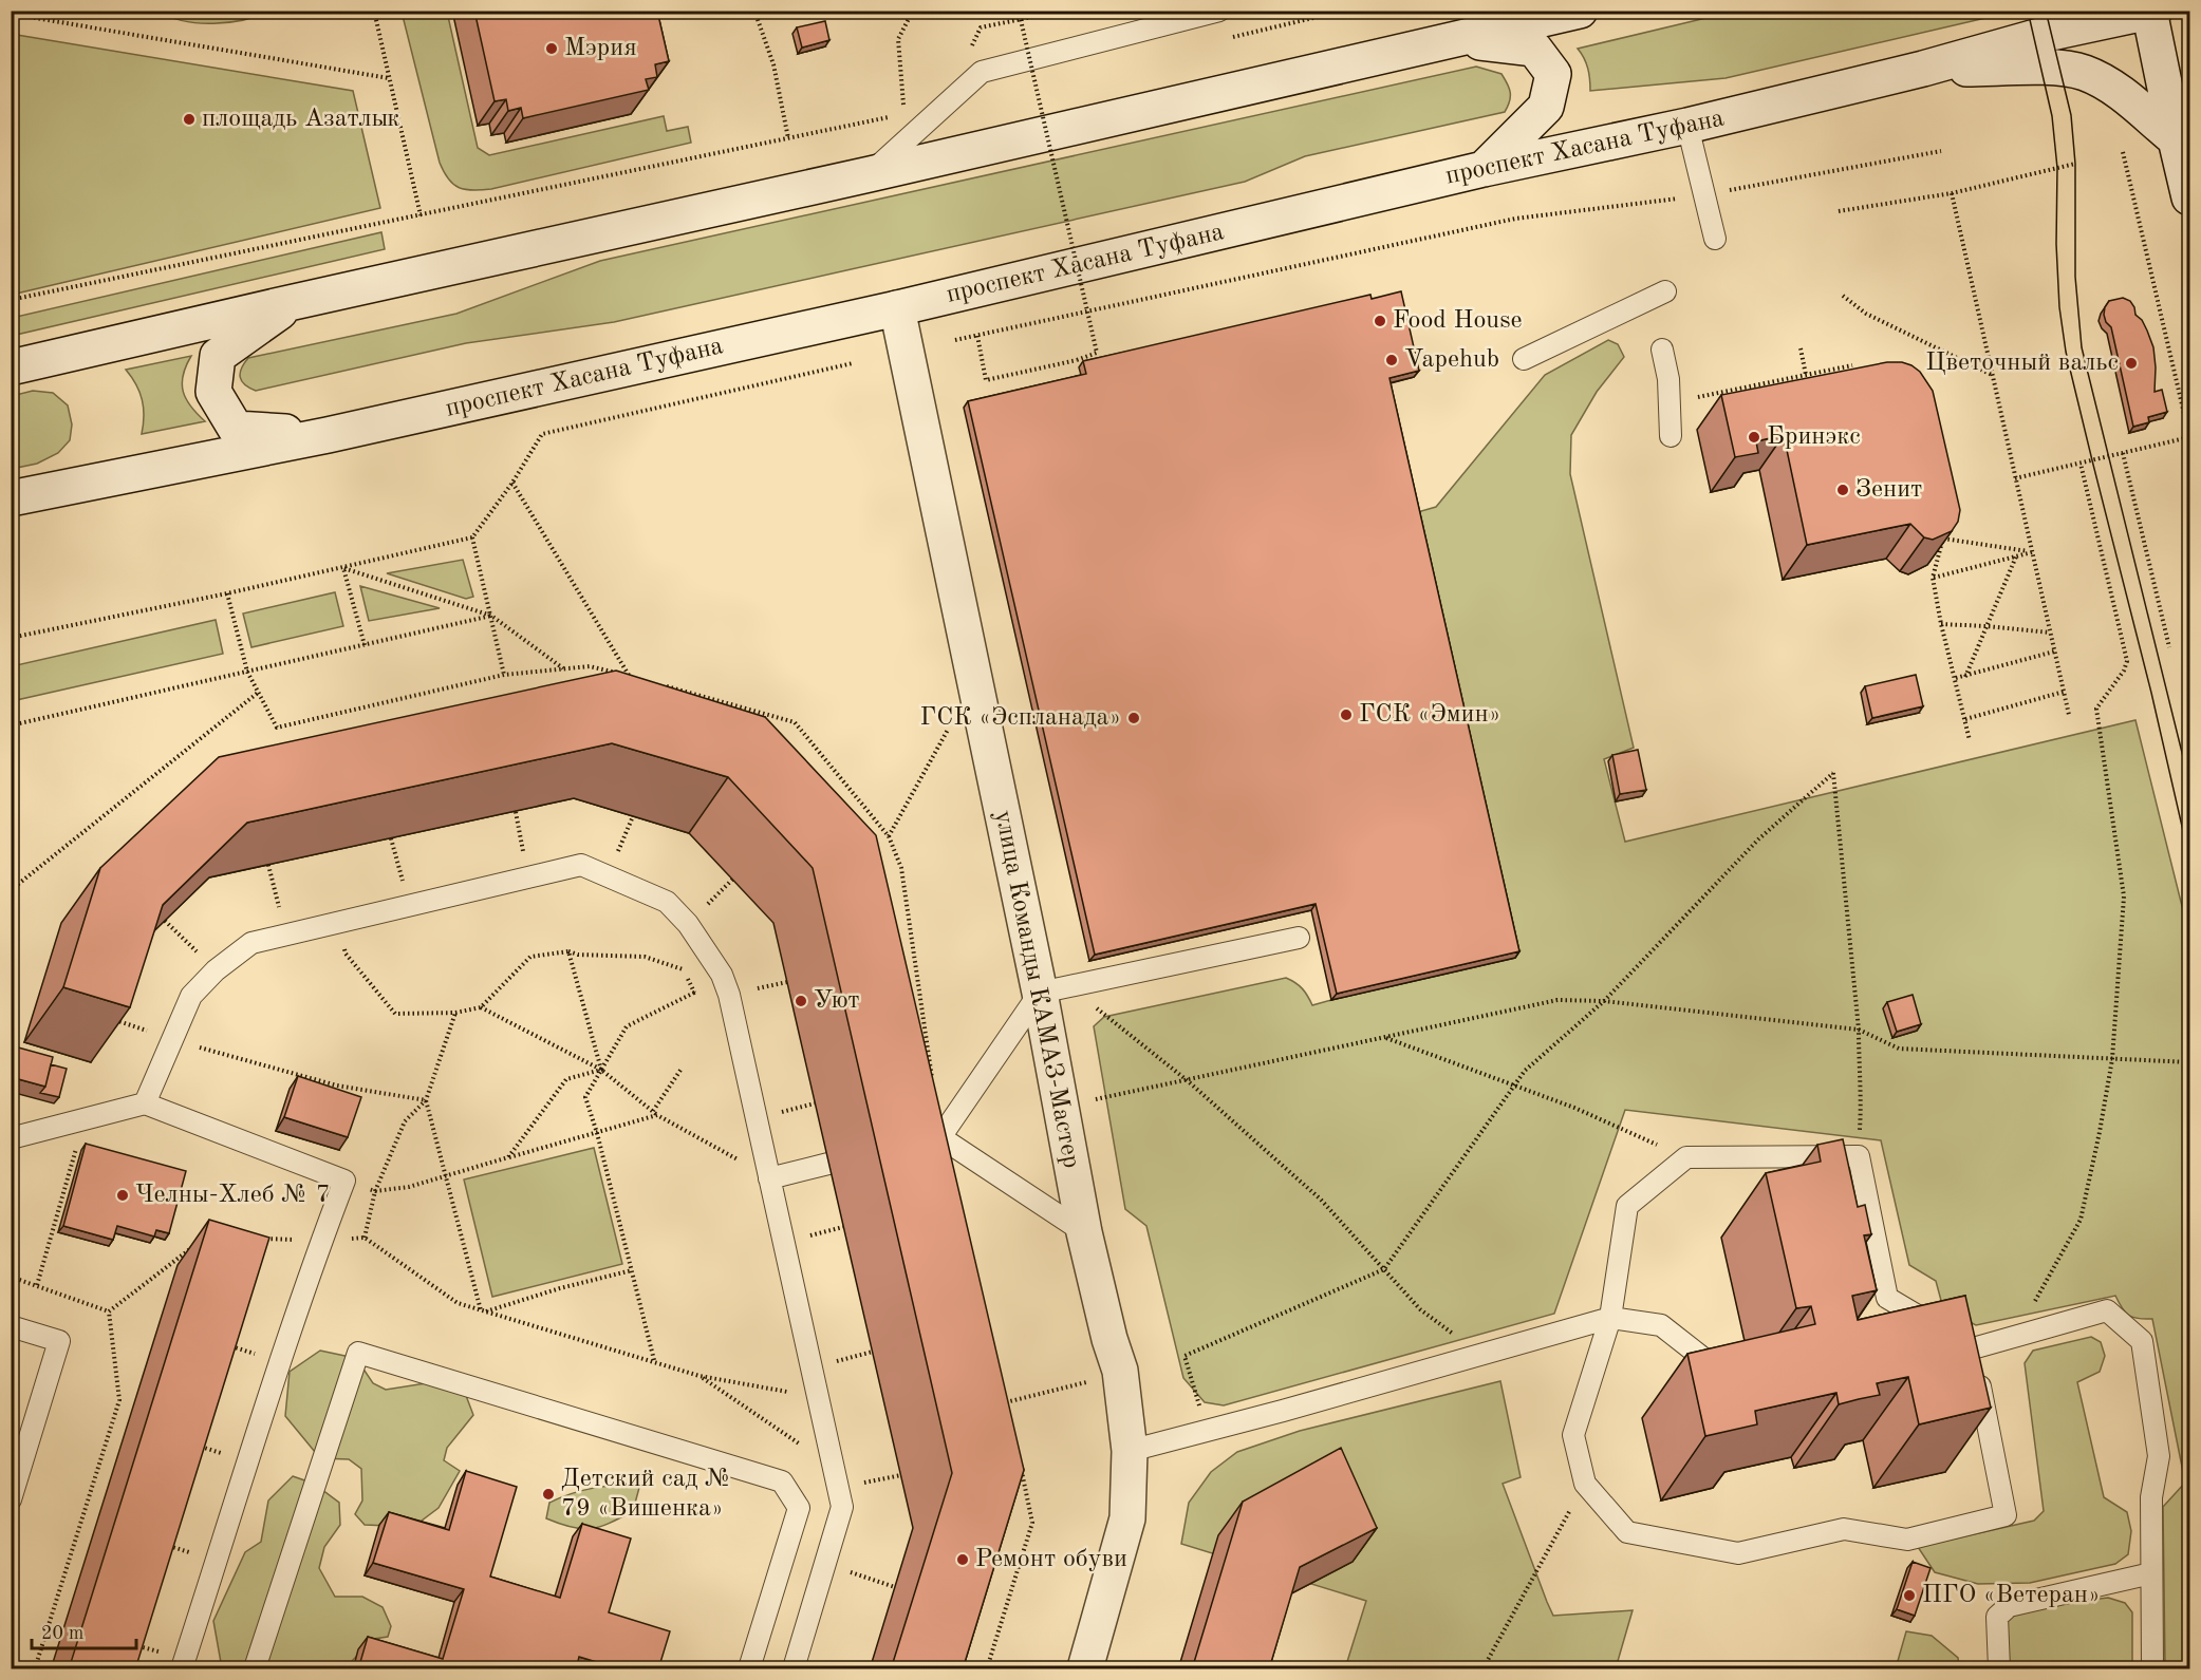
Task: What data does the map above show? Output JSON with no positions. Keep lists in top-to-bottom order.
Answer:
{
  "streets": {
    "main road": ["проспект Хасана Туфана", "улица Команды КАМАЗ-Мастер"]
  },
  "crossings": [
    ["проспект Хасана Туфана", "улица Команды КАМАЗ-Мастер"]
  ],
  "places": [
    "Мэрия",
    "площадь Азатлык",
    "Food House",
    "Vapehub",
    "Цветочный вальс",
    "Бринэкс",
    "Зенит",
    "ГСК «Эмин»",
    "ГСК «Эспланада»",
    "Уют",
    "Челны-Хлеб № 7",
    "Детский сад № 79 «Вишенка»",
    "Ремонт обуви",
    "ПГО «Ветеран»"
  ],
  "scale_bar": "20 m"
}
